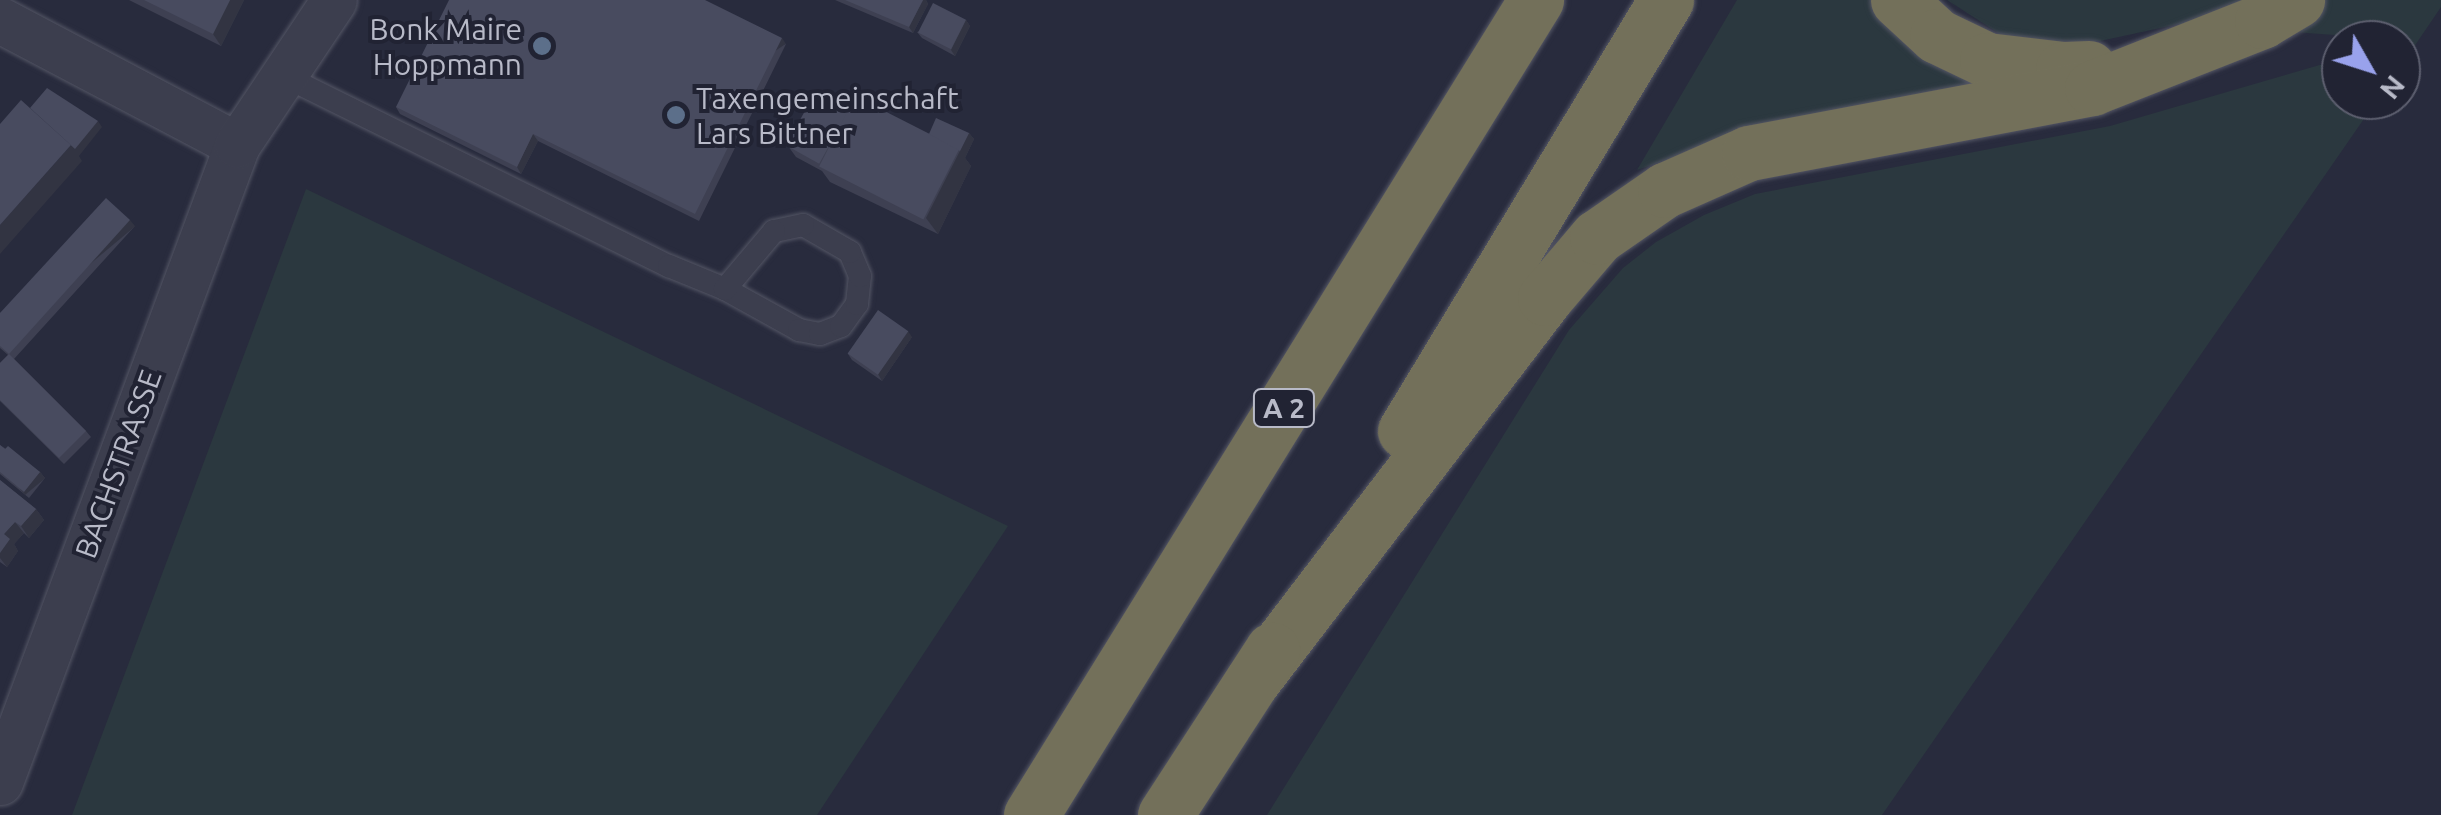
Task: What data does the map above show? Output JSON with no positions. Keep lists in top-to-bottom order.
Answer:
{
  "streets": {
    "highway": ["A 2"],
    "street": ["BACHSTRASSE"]
  },
  "places": ["Bonk Maire Hoppmann", "Taxengemeinschaft Lars Bittner"],
  "north": "bottom right"
}
